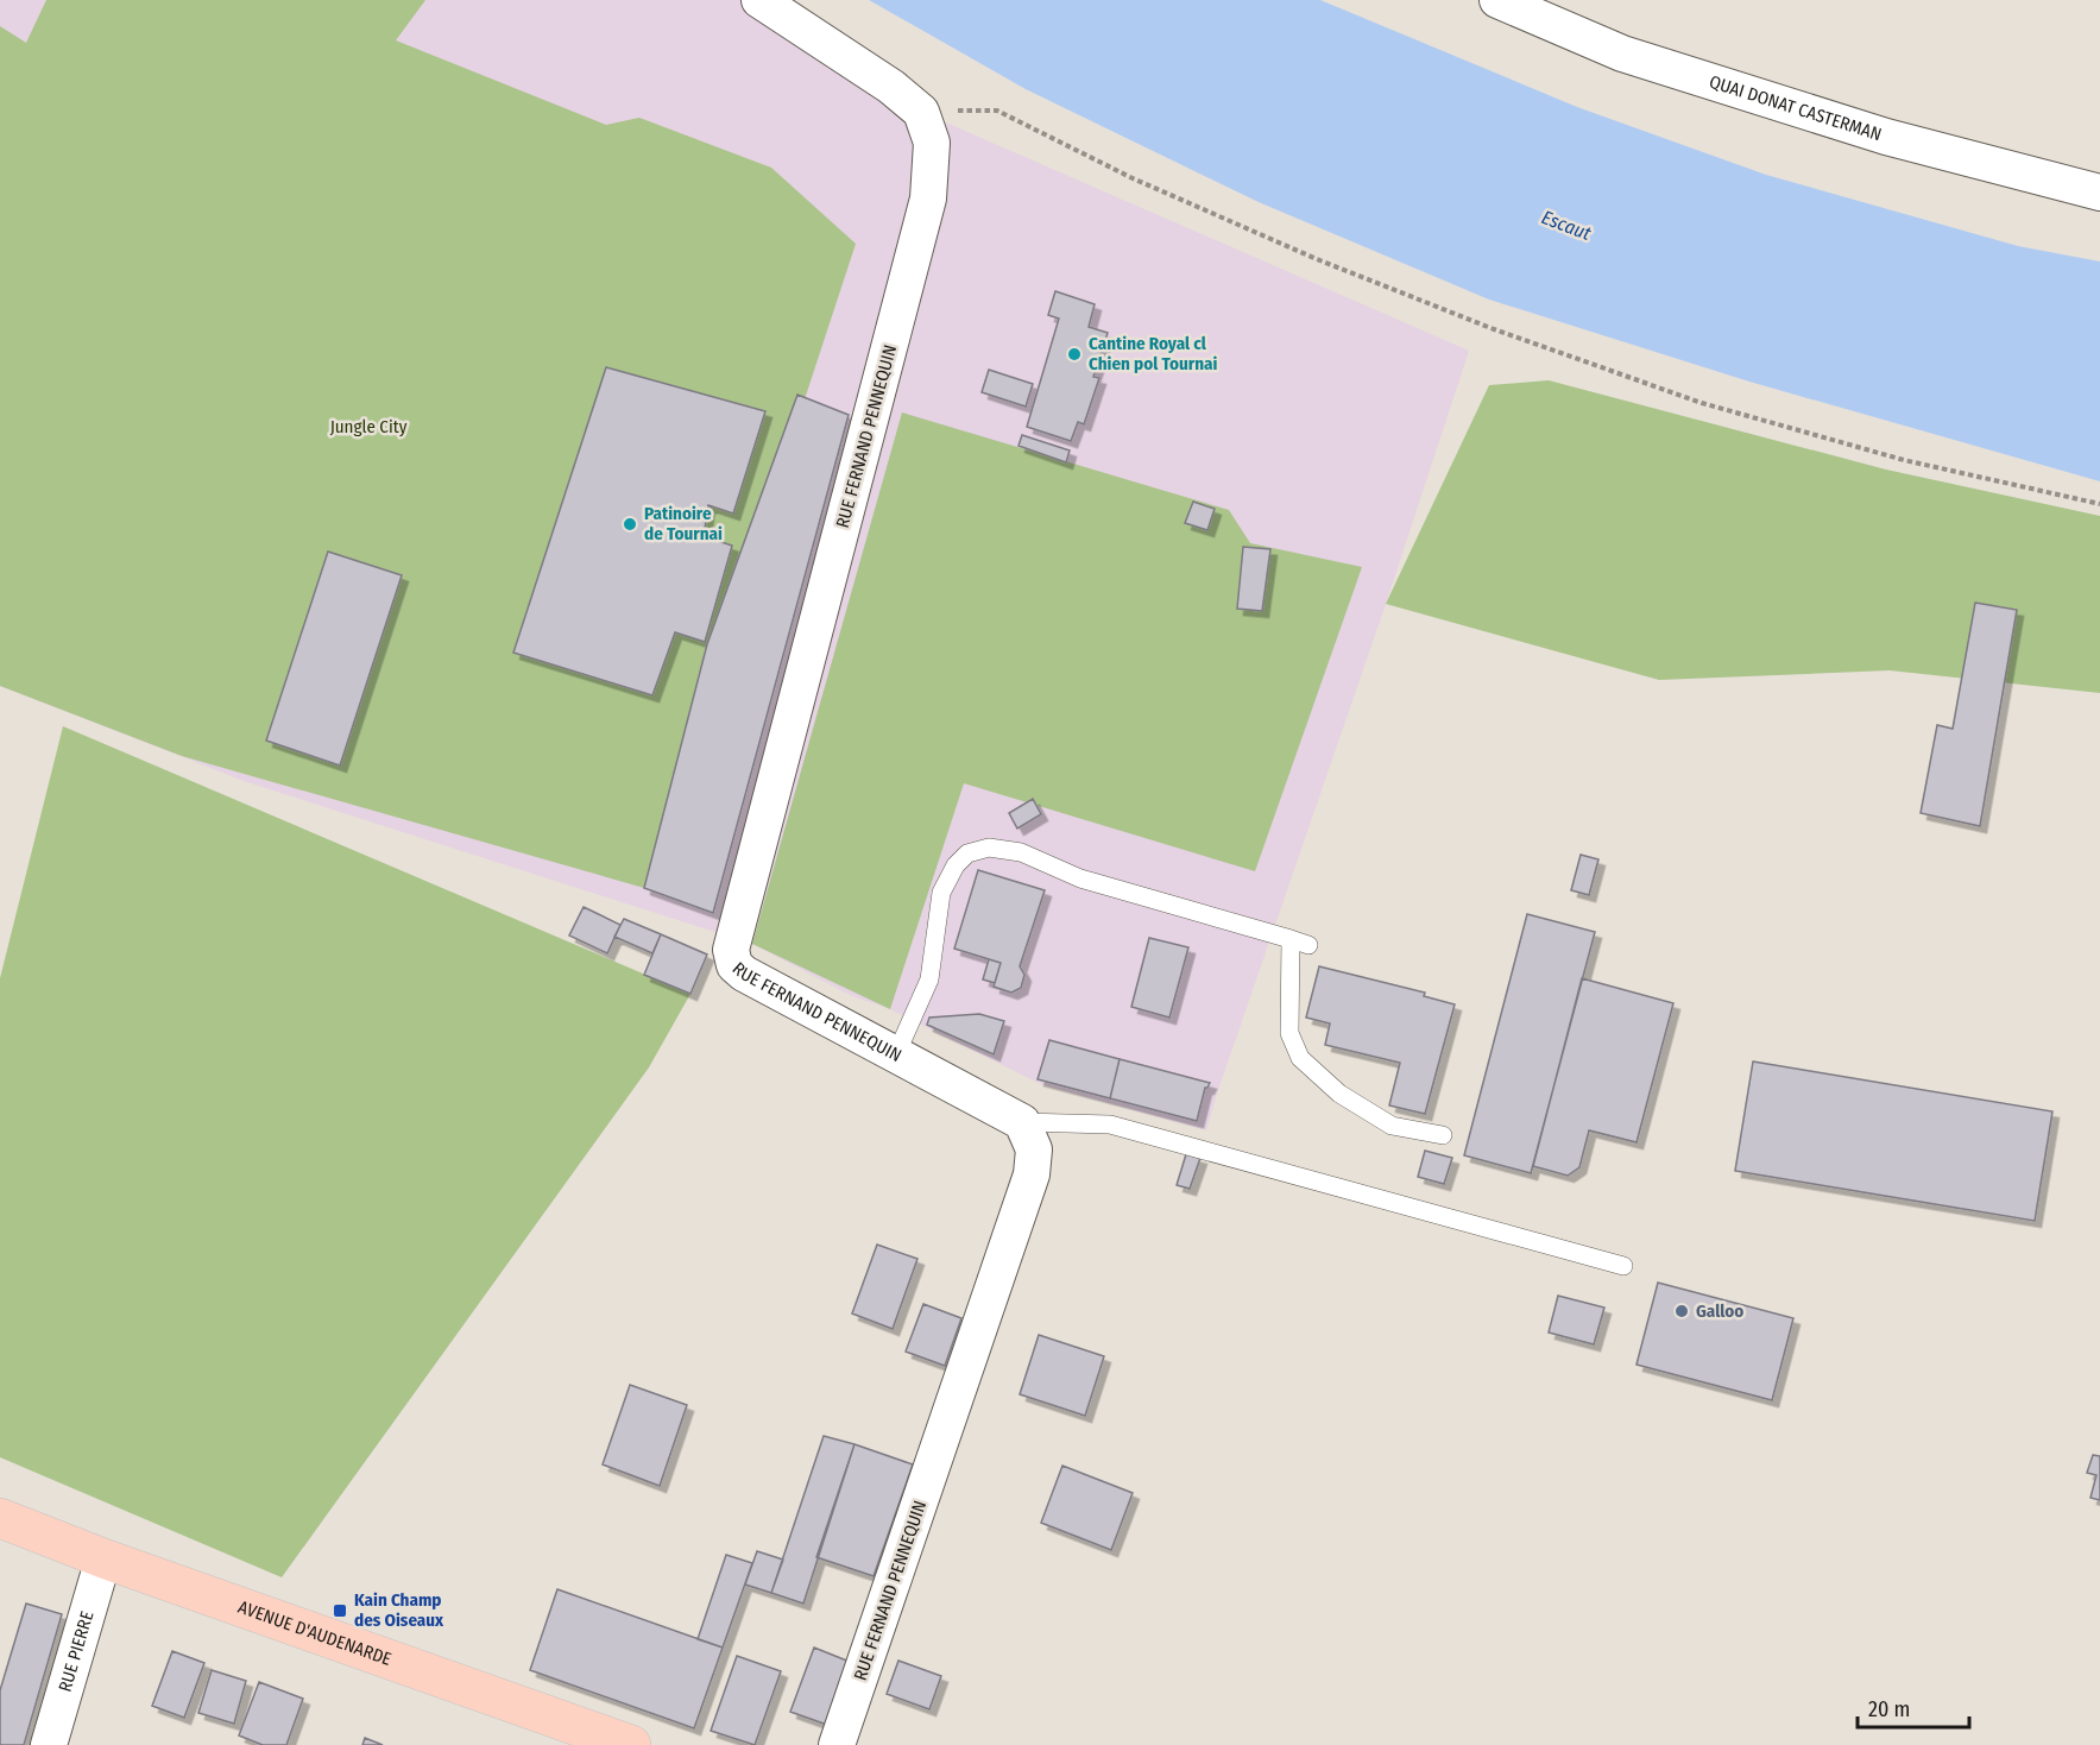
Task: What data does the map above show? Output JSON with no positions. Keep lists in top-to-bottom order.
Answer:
{
  "streets": {
    "main road": ["AVENUE D'AUDENARDE"],
    "street": ["QUAI DONAT CASTERMAN", "RUE FERNAND PENNEQUIN", "RUE PIERRE"]
  },
  "crossings": [
    ["AVENUE D'AUDENARDE", "RUE PIERRE"]
  ],
  "water": ["Escaut"],
  "parks": ["Jungle City"],
  "places": {
    "other": ["Cantine Royal cl Chien pol Tournai", "Patinoire de Tournai", "Galloo"],
    "transit": ["Kain Champ des Oiseaux"]
  },
  "scale_bar": "20 m"
}
